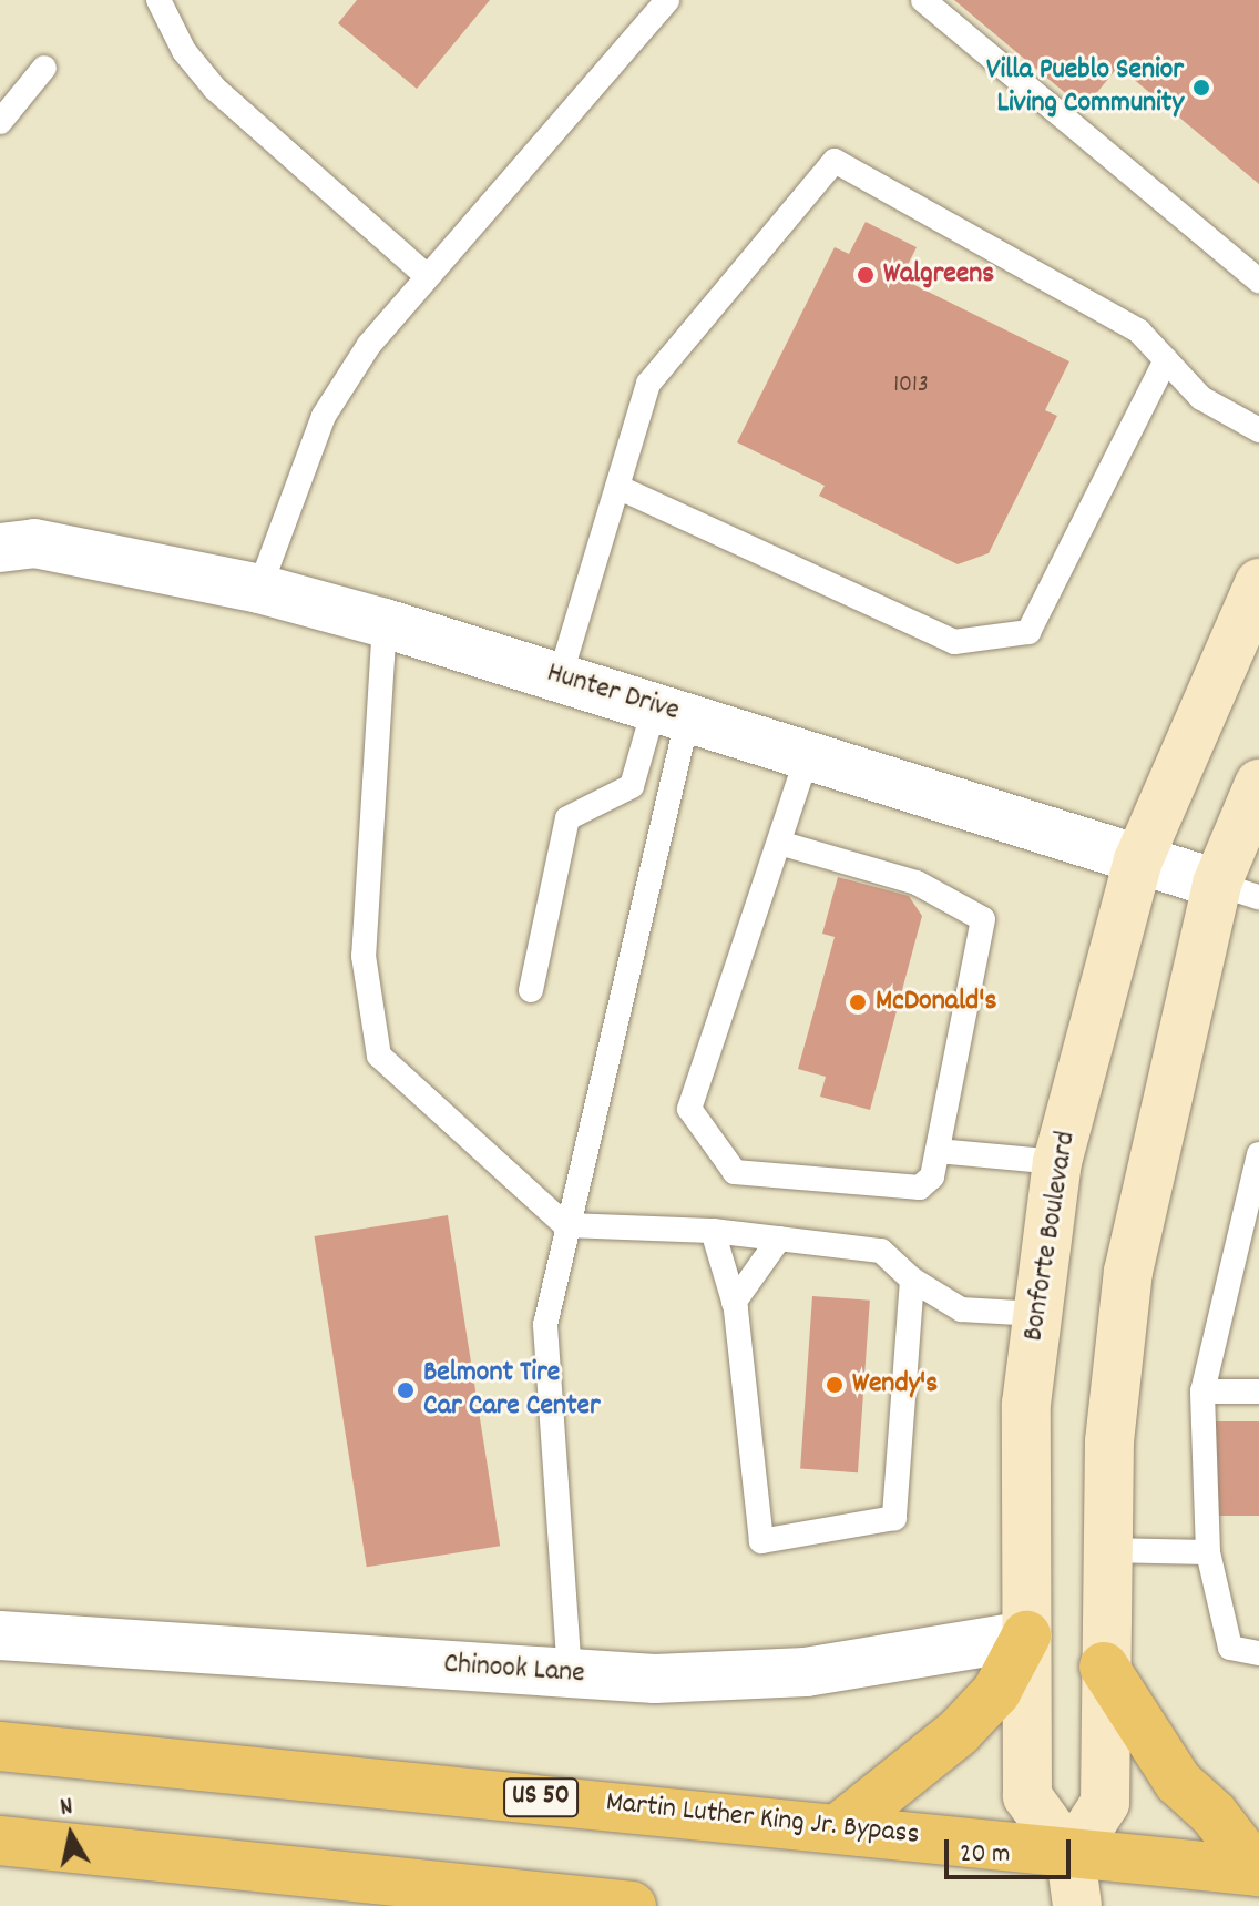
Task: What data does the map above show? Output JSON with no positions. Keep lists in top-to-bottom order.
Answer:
{
  "streets": {
    "highway": ["US 50", "Martin Luther King Jr. Bypass"],
    "main road": ["Bonforte Boulevard"],
    "street": ["Hunter Drive", "Chinook Lane"]
  },
  "crossings": [
    ["Hunter Drive", "Bonforte Boulevard"],
    ["Bonforte Boulevard", "Chinook Lane"],
    ["Bonforte Boulevard", "Martin Luther King Jr. Bypass"]
  ],
  "places": [
    "Villa Pueblo Senior Living Community",
    "Walgreens",
    "McDonald's",
    "Wendy's",
    "Belmont Tire Car Care Center"
  ],
  "house_numbers": ["1013"],
  "scale_bar": "20 m",
  "north": "top"
}
